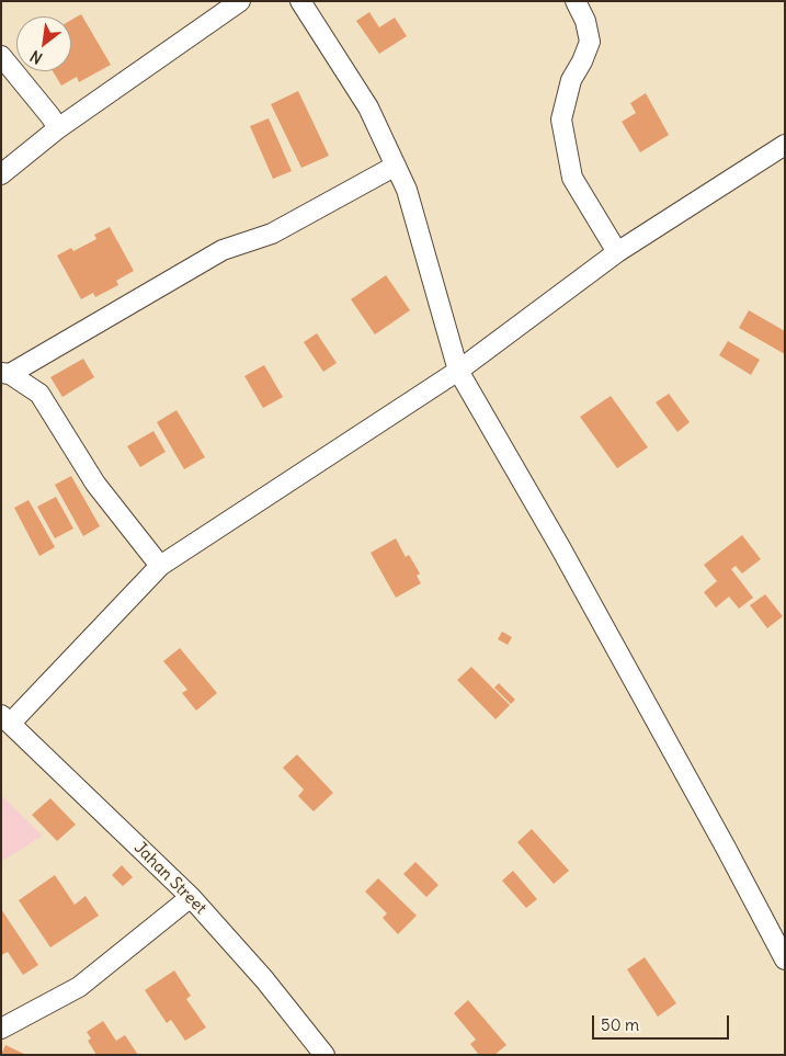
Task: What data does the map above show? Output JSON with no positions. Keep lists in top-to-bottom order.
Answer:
{
  "streets": {
    "street": ["Jahan Street"]
  },
  "scale_bar": "50 m",
  "north": "bottom left"
}
